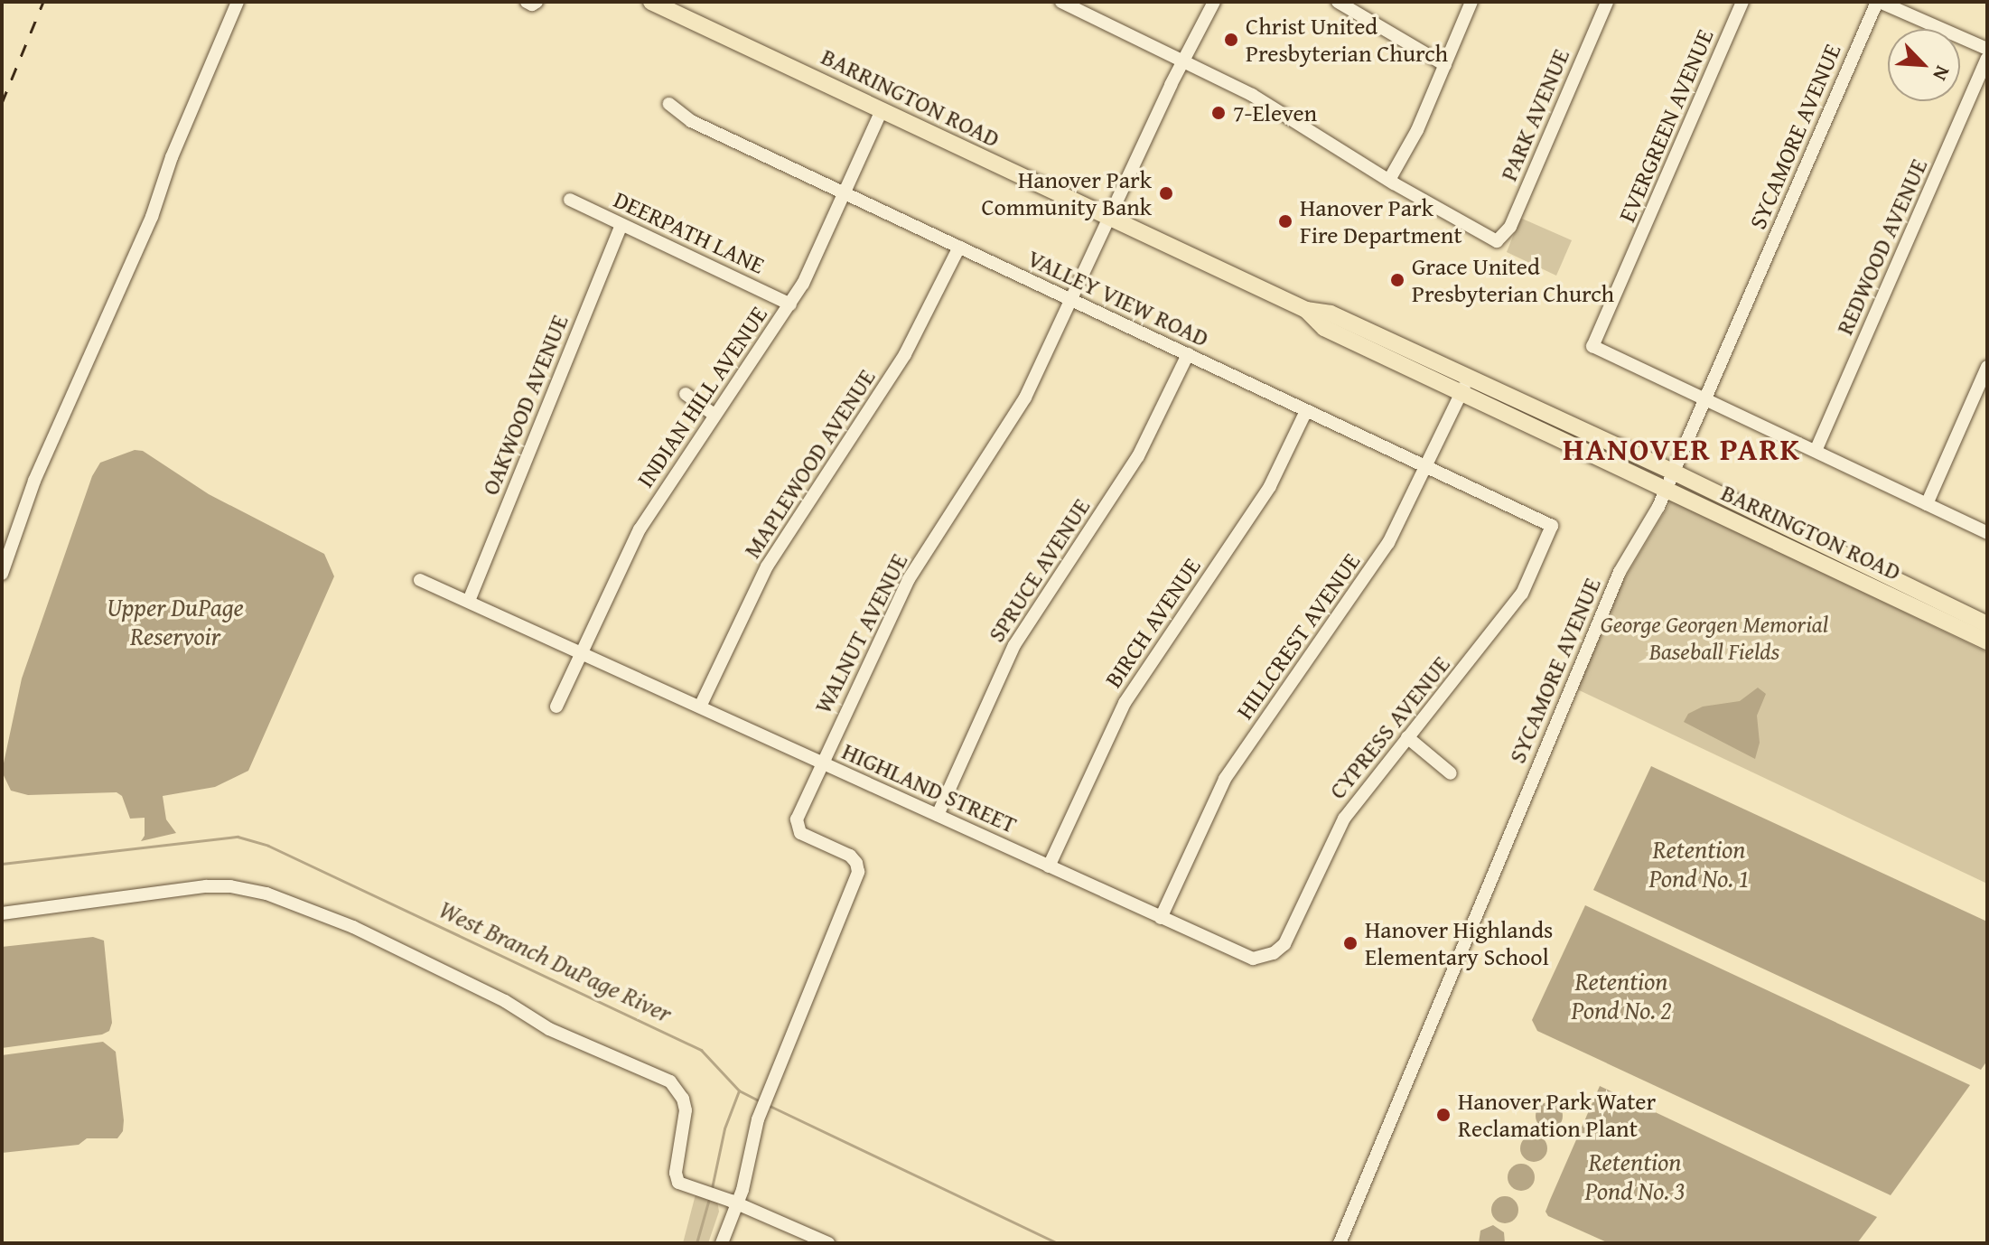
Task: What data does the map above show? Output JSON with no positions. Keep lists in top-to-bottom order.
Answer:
{
  "streets": {
    "main road": ["BARRINGTON ROAD"],
    "street": [
      "PARK AVENUE",
      "EVERGREEN AVENUE",
      "SYCAMORE AVENUE",
      "DEERPATH LANE",
      "REDWOOD AVENUE",
      "VALLEY VIEW ROAD",
      "INDIAN HILL AVENUE",
      "OAKWOOD AVENUE",
      "MAPLEWOOD AVENUE",
      "SPRUCE AVENUE",
      "BIRCH AVENUE",
      "WALNUT AVENUE",
      "HILLCREST AVENUE",
      "CYPRESS AVENUE",
      "HIGHLAND STREET"
    ]
  },
  "crossings": [
    ["BARRINGTON ROAD", "SYCAMORE AVENUE"],
    ["BARRINGTON ROAD", "INDIAN HILL AVENUE"],
    ["BARRINGTON ROAD", "WALNUT AVENUE"],
    ["BARRINGTON ROAD", "HILLCREST AVENUE"],
    ["EVERGREEN AVENUE", "SYCAMORE AVENUE"],
    ["DEERPATH LANE", "INDIAN HILL AVENUE"],
    ["DEERPATH LANE", "OAKWOOD AVENUE"],
    ["VALLEY VIEW ROAD", "INDIAN HILL AVENUE"],
    ["VALLEY VIEW ROAD", "MAPLEWOOD AVENUE"],
    ["VALLEY VIEW ROAD", "SPRUCE AVENUE"],
    ["VALLEY VIEW ROAD", "BIRCH AVENUE"],
    ["VALLEY VIEW ROAD", "WALNUT AVENUE"],
    ["VALLEY VIEW ROAD", "HILLCREST AVENUE"],
    ["VALLEY VIEW ROAD", "CYPRESS AVENUE"],
    ["INDIAN HILL AVENUE", "HIGHLAND STREET"],
    ["OAKWOOD AVENUE", "HIGHLAND STREET"],
    ["MAPLEWOOD AVENUE", "HIGHLAND STREET"],
    ["SPRUCE AVENUE", "HIGHLAND STREET"],
    ["BIRCH AVENUE", "HIGHLAND STREET"],
    ["WALNUT AVENUE", "HIGHLAND STREET"],
    ["HILLCREST AVENUE", "HIGHLAND STREET"],
    ["CYPRESS AVENUE", "HIGHLAND STREET"]
  ],
  "districts": ["HANOVER PARK"],
  "water": [
    "Upper DuPage Reservoir",
    "Retention Pond No. 1",
    "West Branch DuPage River",
    "Retention Pond No. 2",
    "Retention Pond No. 3"
  ],
  "parks": ["George Georgen Memorial Baseball Fields"],
  "places": [
    "Christ United Presbyterian Church",
    "7-Eleven",
    "Hanover Park Community Bank",
    "Hanover Park Fire Department",
    "Grace United Presbyterian Church",
    "Hanover Highlands Elementary School",
    "Hanover Park Water Reclamation Plant"
  ],
  "north": "bottom right"
}
